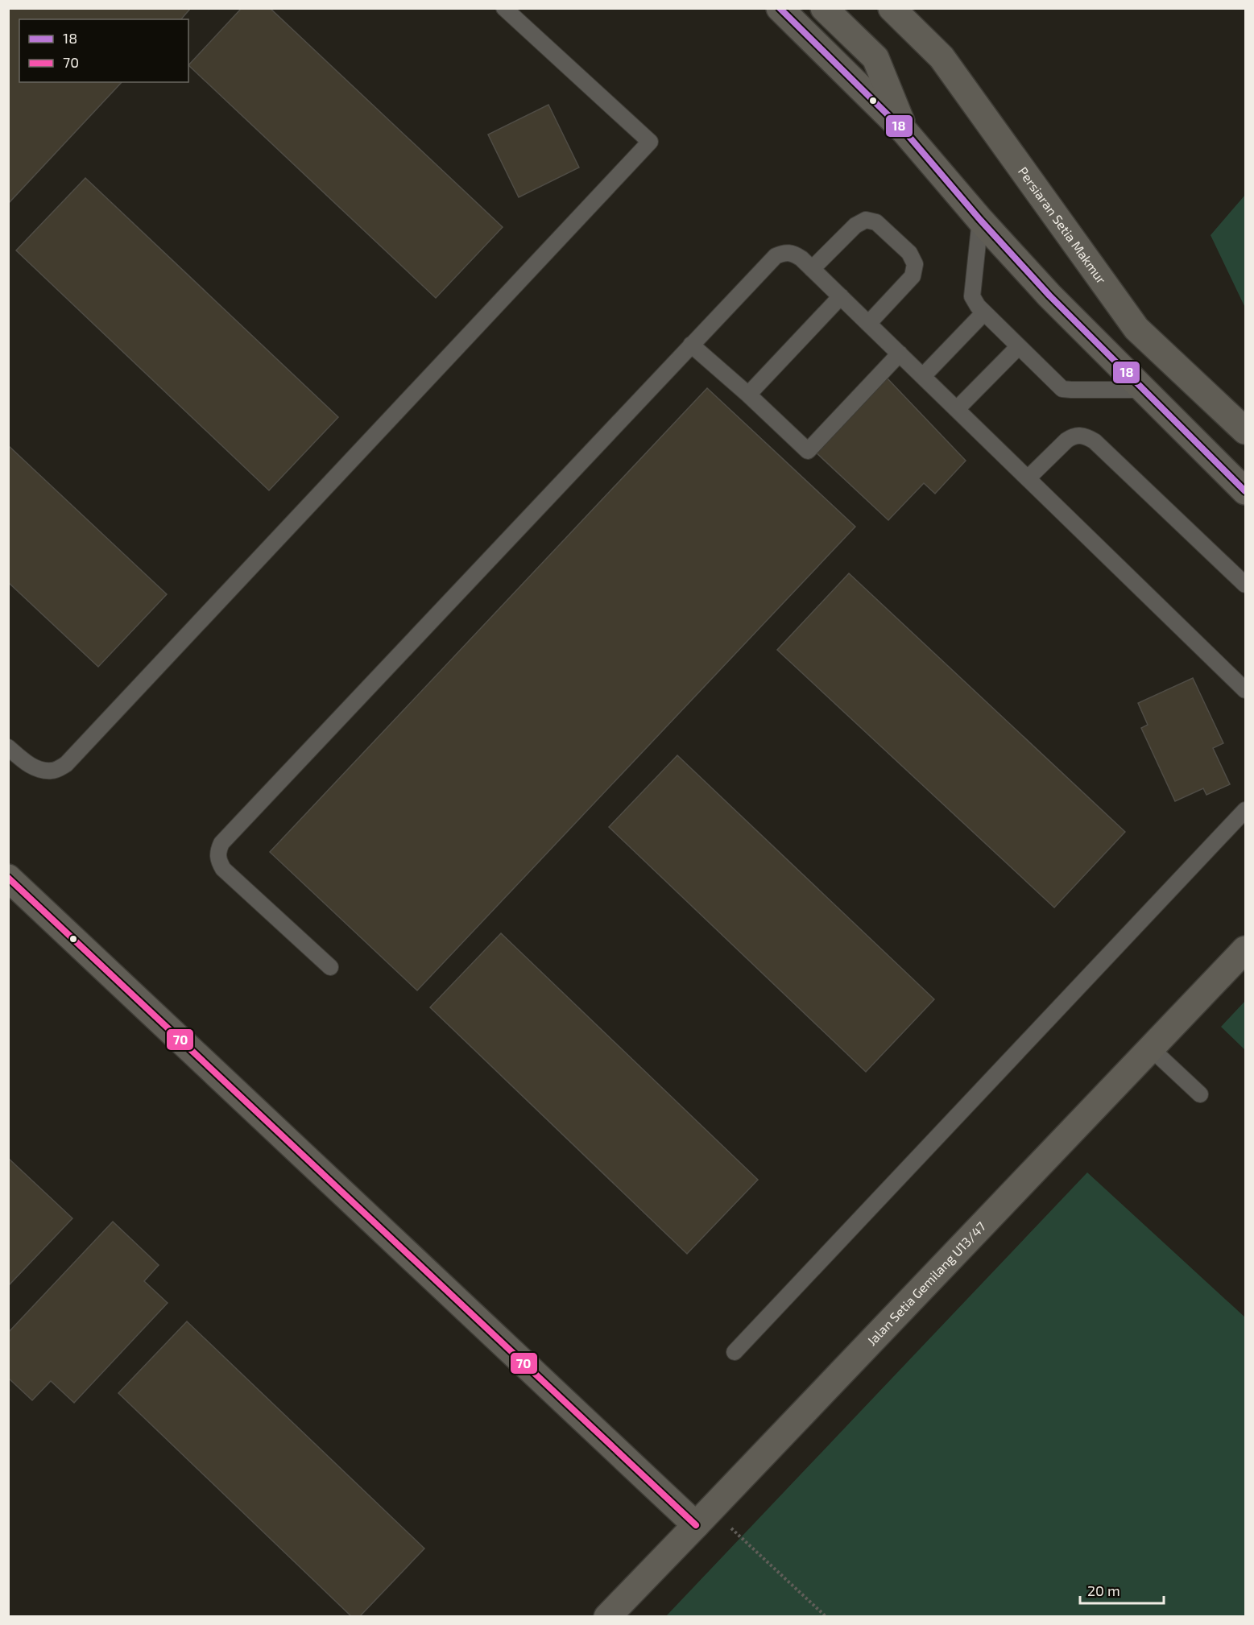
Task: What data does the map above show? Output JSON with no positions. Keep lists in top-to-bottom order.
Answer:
{
  "streets": {
    "street": ["Persiaran Setia Makmur", "Jalan Setia Gemilang U13/47"]
  },
  "lines": ["transit line 18", "transit line 70"],
  "legend": ["18", "70"],
  "scale_bar": "20 m"
}
